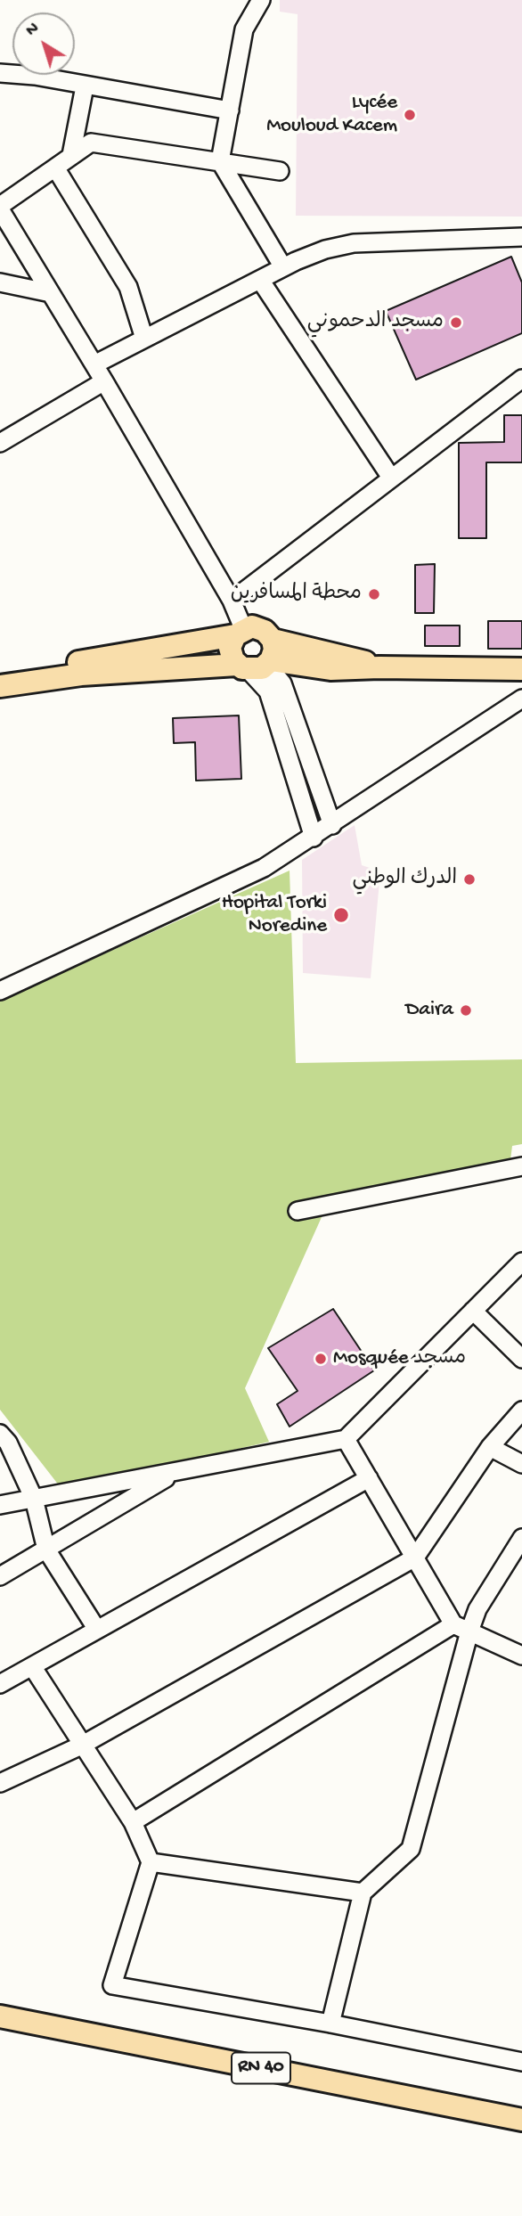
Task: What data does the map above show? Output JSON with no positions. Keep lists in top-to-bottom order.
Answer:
{
  "streets": {
    "main road": ["RN 40"]
  },
  "places": [
    "Lycée Mouloud Kacem",
    "مسجد الدحموني",
    "محطة المسافرين",
    "الدرك الوطني",
    "Hopital Torki Noredine",
    "Daira",
    "Mosquée مسجد"
  ],
  "north": "top left"
}
